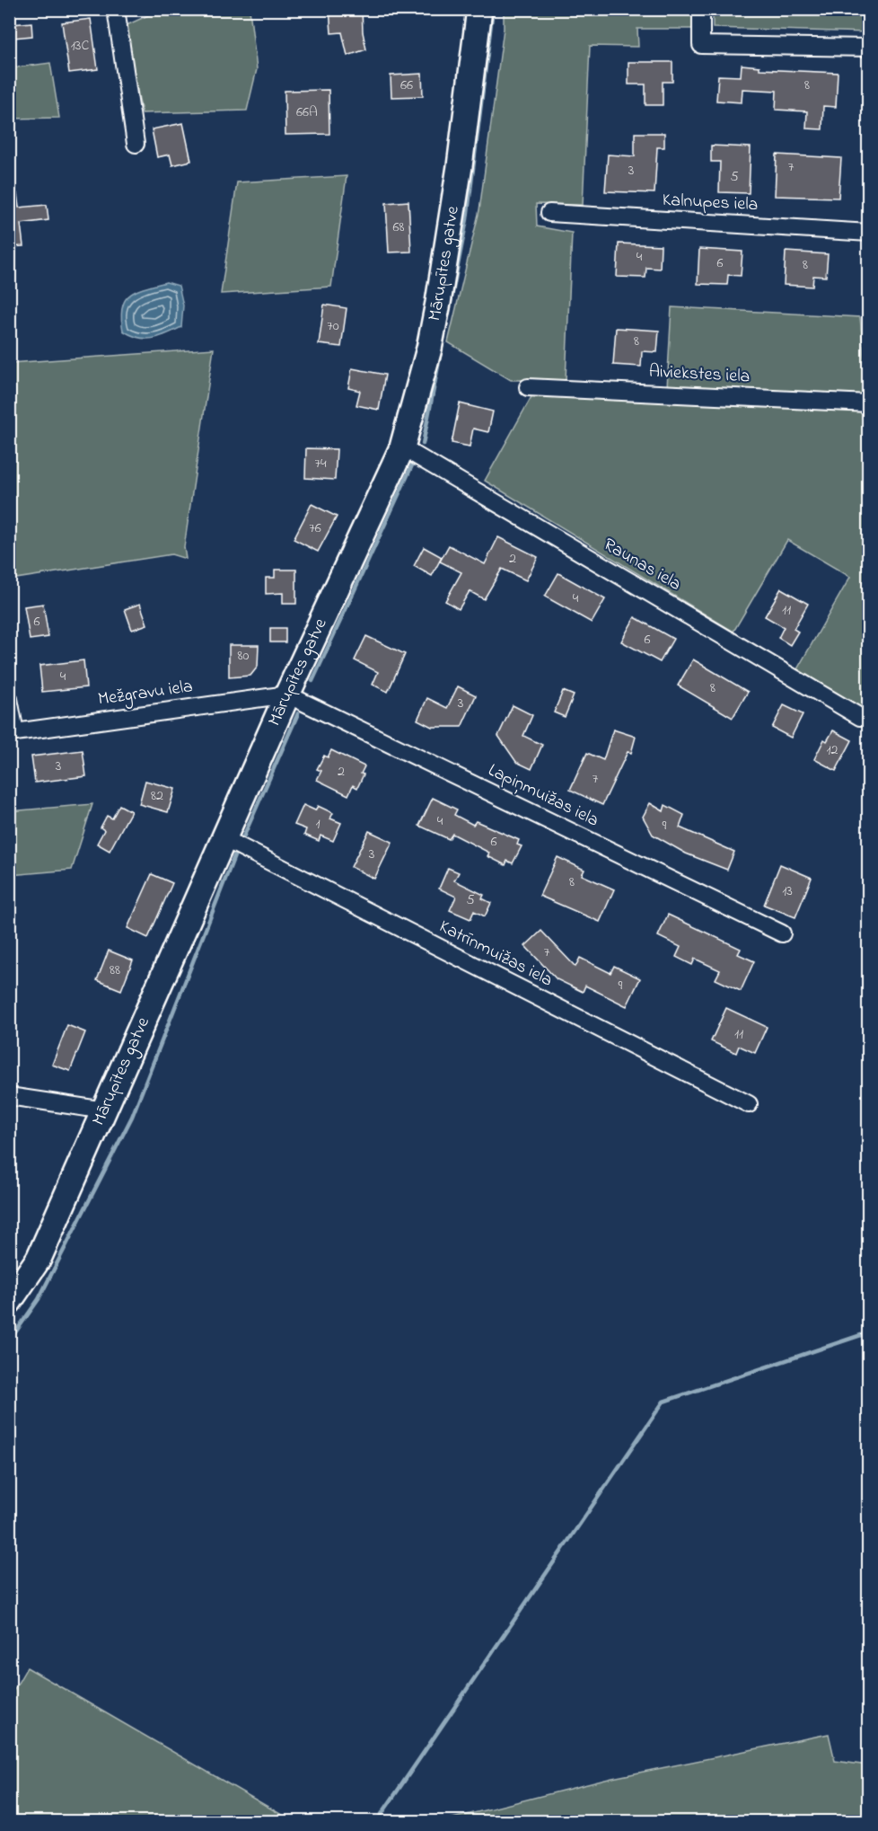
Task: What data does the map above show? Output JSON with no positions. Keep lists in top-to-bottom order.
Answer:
{
  "streets": {
    "street": [
      "Kalnupes iela",
      "Mārupītes gatve",
      "Aiviekstes iela",
      "Raunas iela",
      "Mežgravu iela",
      "Lapiņmuižas iela",
      "Katrīnmuižas iela"
    ]
  },
  "crossings": [
    ["Mārupītes gatve", "Raunas iela"],
    ["Mārupītes gatve", "Mežgravu iela"],
    ["Mārupītes gatve", "Lapiņmuižas iela"],
    ["Mārupītes gatve", "Katrīnmuižas iela"],
    ["Mežgravu iela", "Lapiņmuižas iela"]
  ],
  "house_numbers": [
    "13C",
    "66",
    "8",
    "66A",
    "7",
    "3",
    "5",
    "68",
    "4",
    "6",
    "8",
    "70",
    "8",
    "74",
    "76",
    "2",
    "4",
    "11",
    "6",
    "6",
    "80",
    "4",
    "8",
    "3",
    "12",
    "3",
    "2",
    "7",
    "82",
    "4",
    "1",
    "9",
    "6",
    "3",
    "8",
    "13",
    "5",
    "7",
    "88",
    "9",
    "11"
  ]
}
